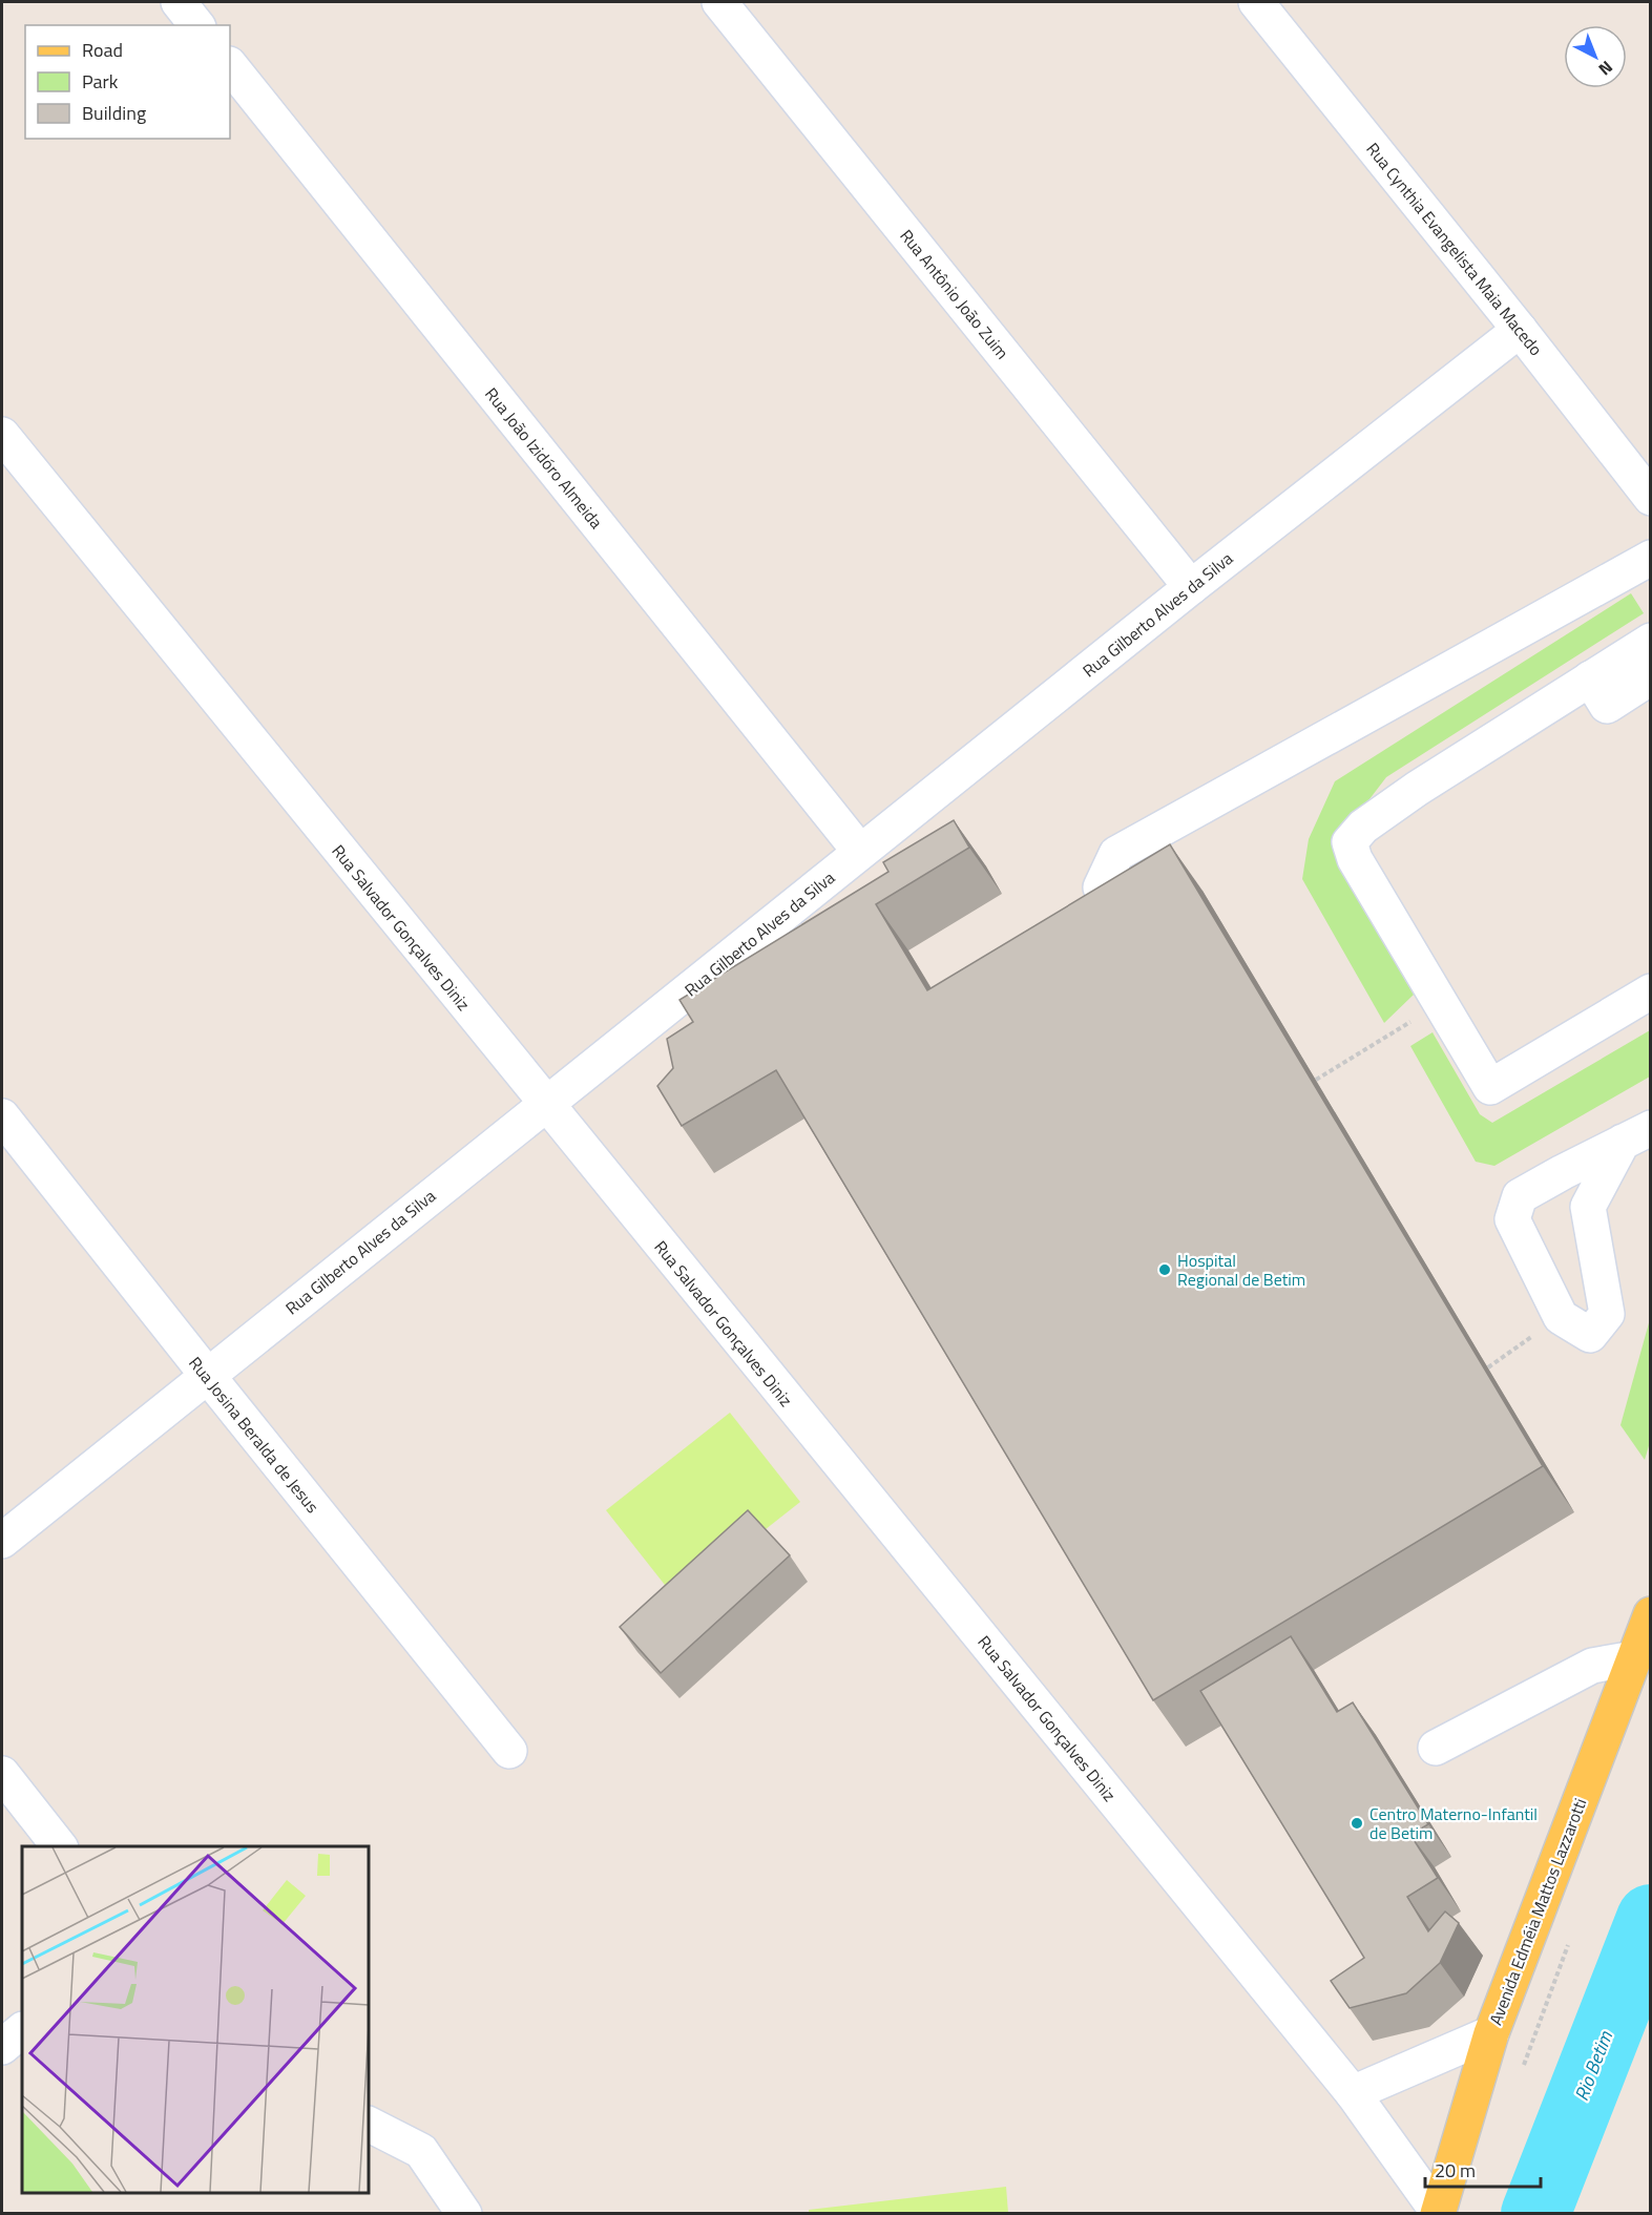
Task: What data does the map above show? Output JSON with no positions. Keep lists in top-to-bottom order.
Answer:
{
  "streets": {
    "main road": ["Avenida Edméia Mattos Lazzarotti"],
    "street": [
      "Rua Cynthia Evangelista Maia Macedo",
      "Rua Antônio João Zuim",
      "Rua João Izidóro Almeida",
      "Rua Gilberto Alves da Silva",
      "Rua Salvador Gonçalves Diniz",
      "Rua Josina Beralda de Jesus"
    ]
  },
  "crossings": [
    ["Rua Cynthia Evangelista Maia Macedo", "Rua Gilberto Alves da Silva"],
    ["Rua Antônio João Zuim", "Rua Gilberto Alves da Silva"],
    ["Rua João Izidóro Almeida", "Rua Gilberto Alves da Silva"],
    ["Rua Gilberto Alves da Silva", "Rua Salvador Gonçalves Diniz"],
    ["Rua Gilberto Alves da Silva", "Rua Josina Beralda de Jesus"],
    ["Rua Salvador Gonçalves Diniz", "Avenida Edméia Mattos Lazzarotti"]
  ],
  "water": ["Rio Betim"],
  "places": ["Hospital Regional de Betim", "Centro Materno-Infantil de Betim"],
  "legend": ["Road", "Park", "Building"],
  "scale_bar": "20 m",
  "north": "bottom right"
}
